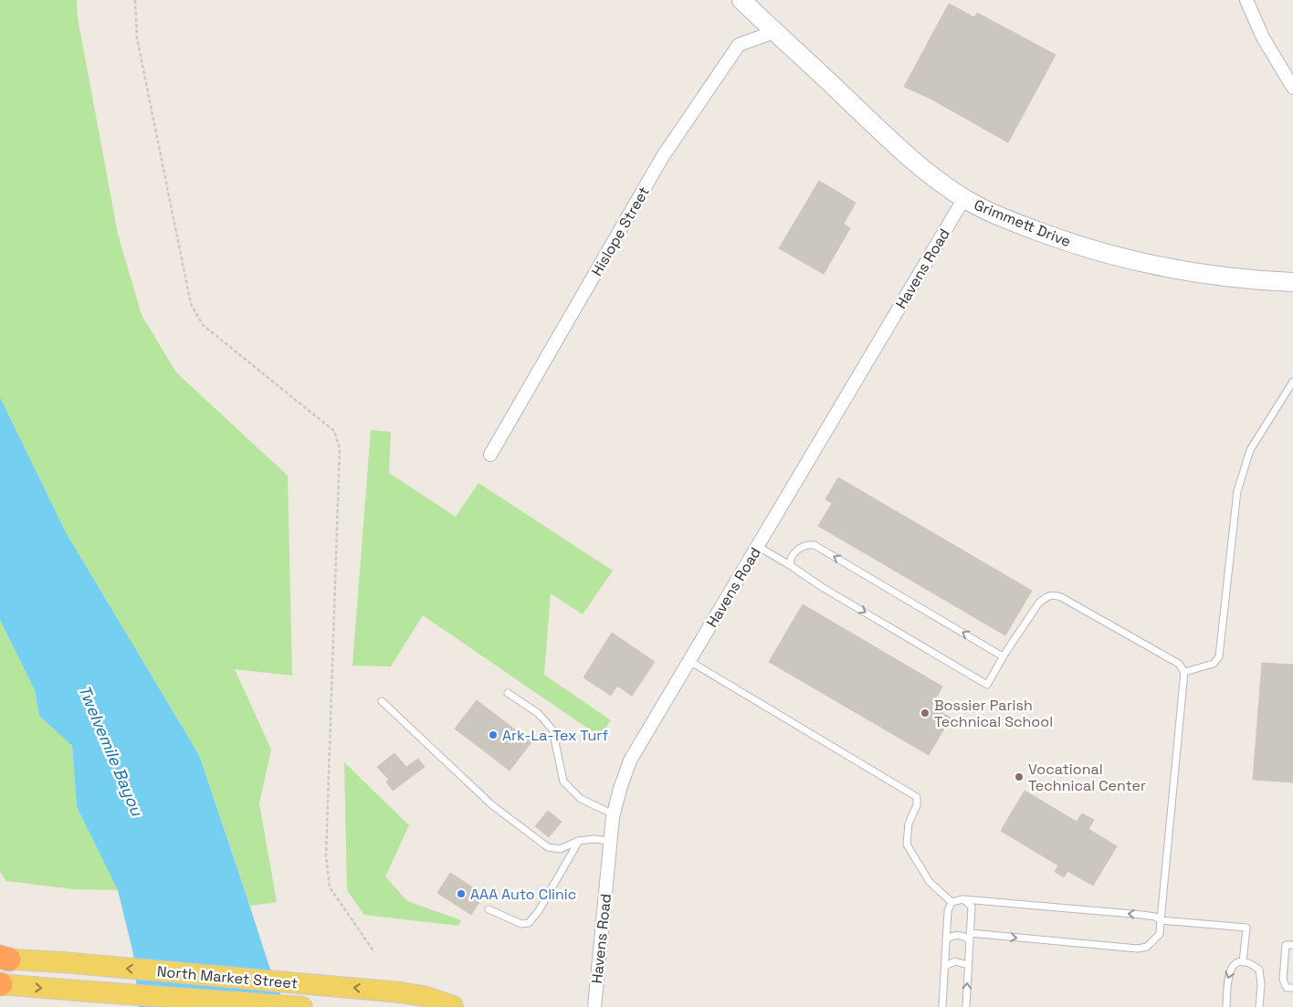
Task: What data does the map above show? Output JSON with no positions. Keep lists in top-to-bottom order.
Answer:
{
  "streets": {
    "main road": ["Grimmett Drive", "North Market Street"],
    "street": ["Hislope Street", "Havens Road"]
  },
  "crossings": [
    ["Grimmett Drive", "Hislope Street"],
    ["Grimmett Drive", "Havens Road"]
  ],
  "water": ["Twelvemile Bayou"],
  "places": [
    "Bossier Parish Technical School",
    "Ark-La-Tex Turf",
    "Vocational Technical Center",
    "AAA Auto Clinic"
  ]
}
